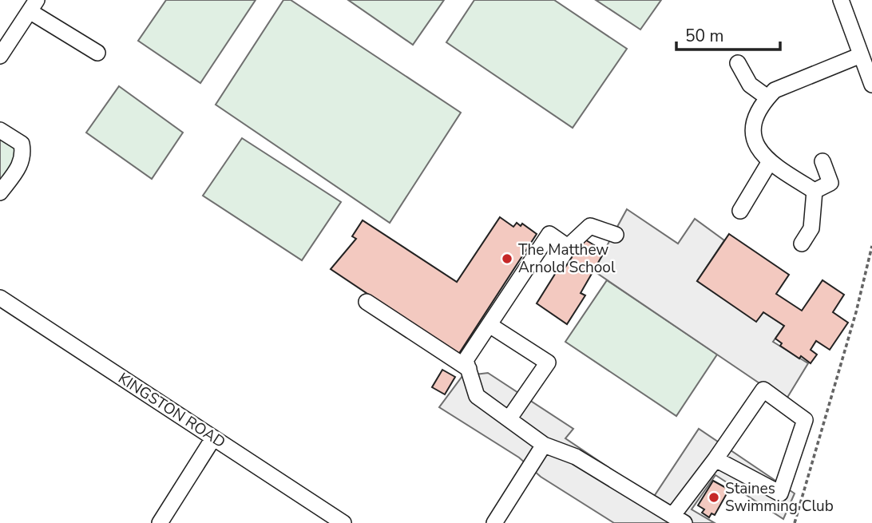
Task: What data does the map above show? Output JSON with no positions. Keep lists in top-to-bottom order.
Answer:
{
  "streets": {
    "street": ["KINGSTON ROAD"]
  },
  "places": ["The Matthew Arnold School", "Staines Swimming Club"],
  "scale_bar": "50 m"
}
